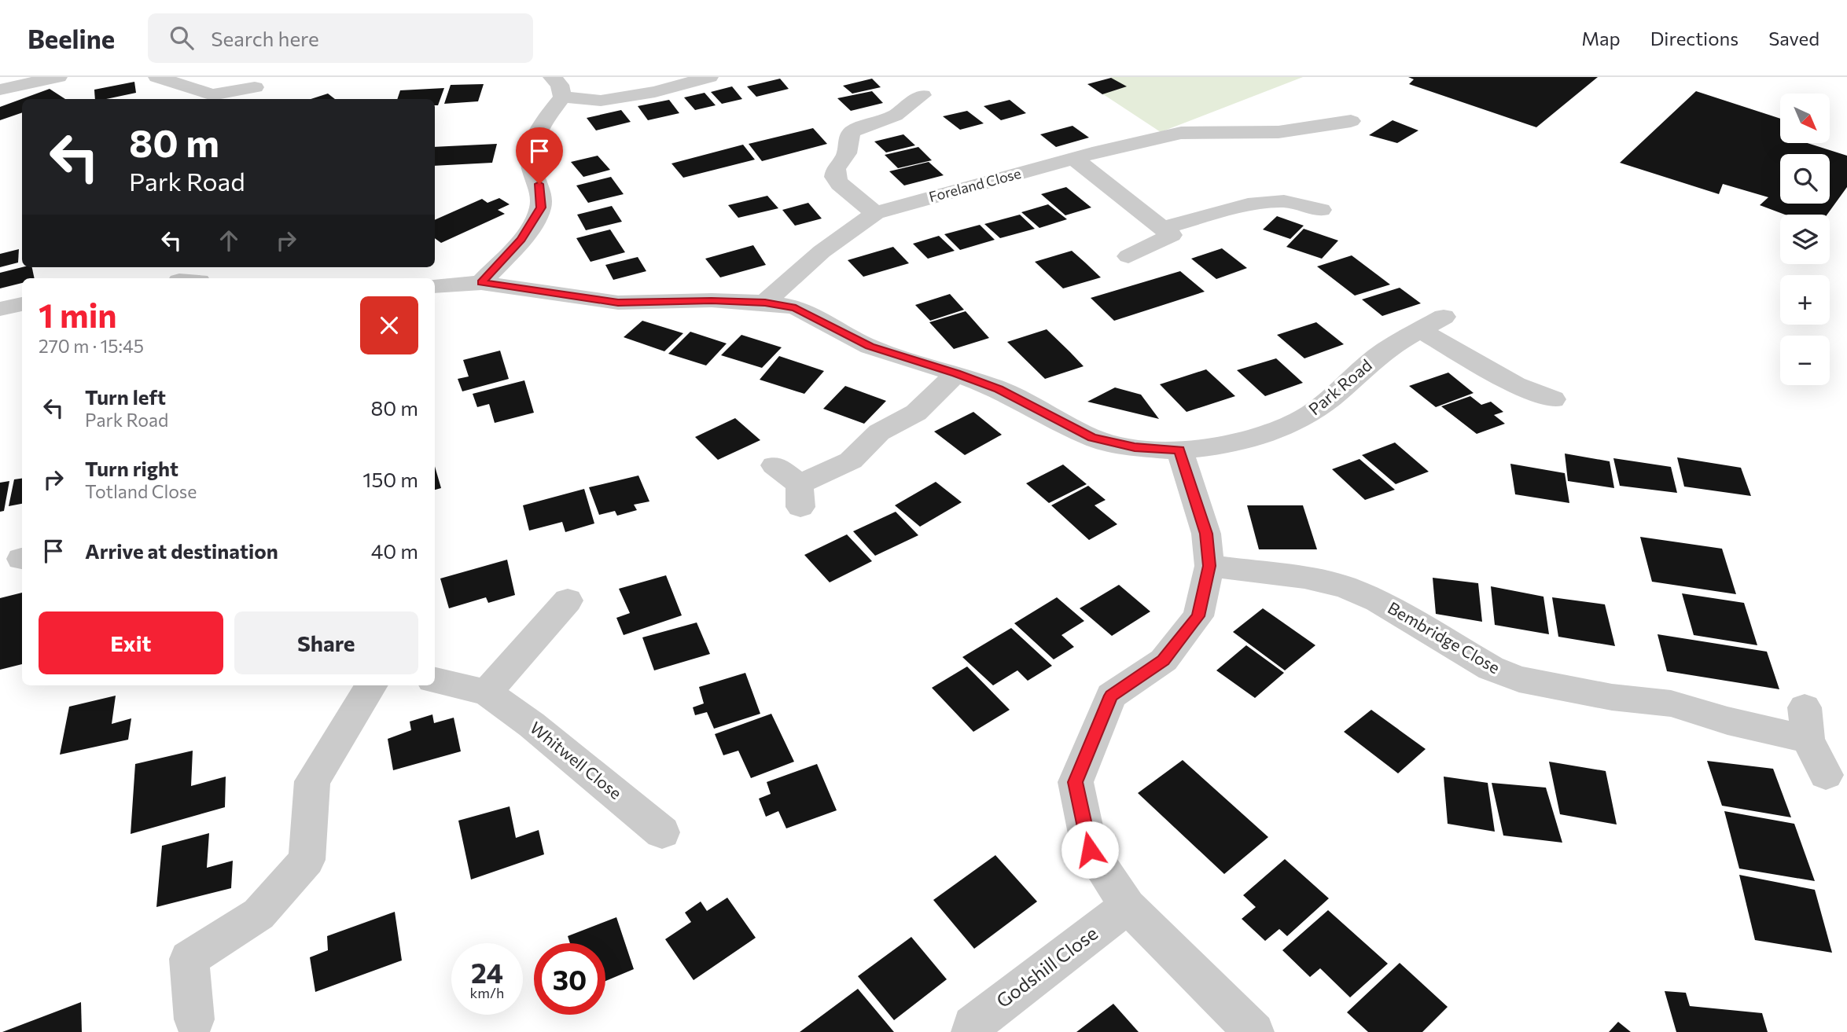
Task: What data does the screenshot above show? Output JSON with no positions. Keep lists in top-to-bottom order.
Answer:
{
  "streets": {
    "street": [
      "Foreland Close",
      "Park Road",
      "Bembridge Close",
      "Whitwell Close",
      "Godshill Close"
    ]
  },
  "crossings": [
    ["Foreland Close", "Park Road"]
  ],
  "north": "bottom right",
  "page": {
    "header": "Beeline",
    "search": "Search here",
    "nav": ["Map", "Directions", "Saved"],
    "map_buttons": ["+", "−"],
    "turn": ["80 m", "Park Road"],
    "heading": ["1 min", "270 m · 15:45"],
    "list": [
      {
        "name": "Turn left",
        "note": "Park Road",
        "value": "80 m"
      },
      {
        "name": "Turn right",
        "note": "Totland Close",
        "value": "150 m"
      },
      {
        "name": "Arrive at destination",
        "value": "40 m"
      }
    ],
    "buttons": ["Exit", "Share"],
    "speed": "24 km/h",
    "limit": "30"
  }
}
